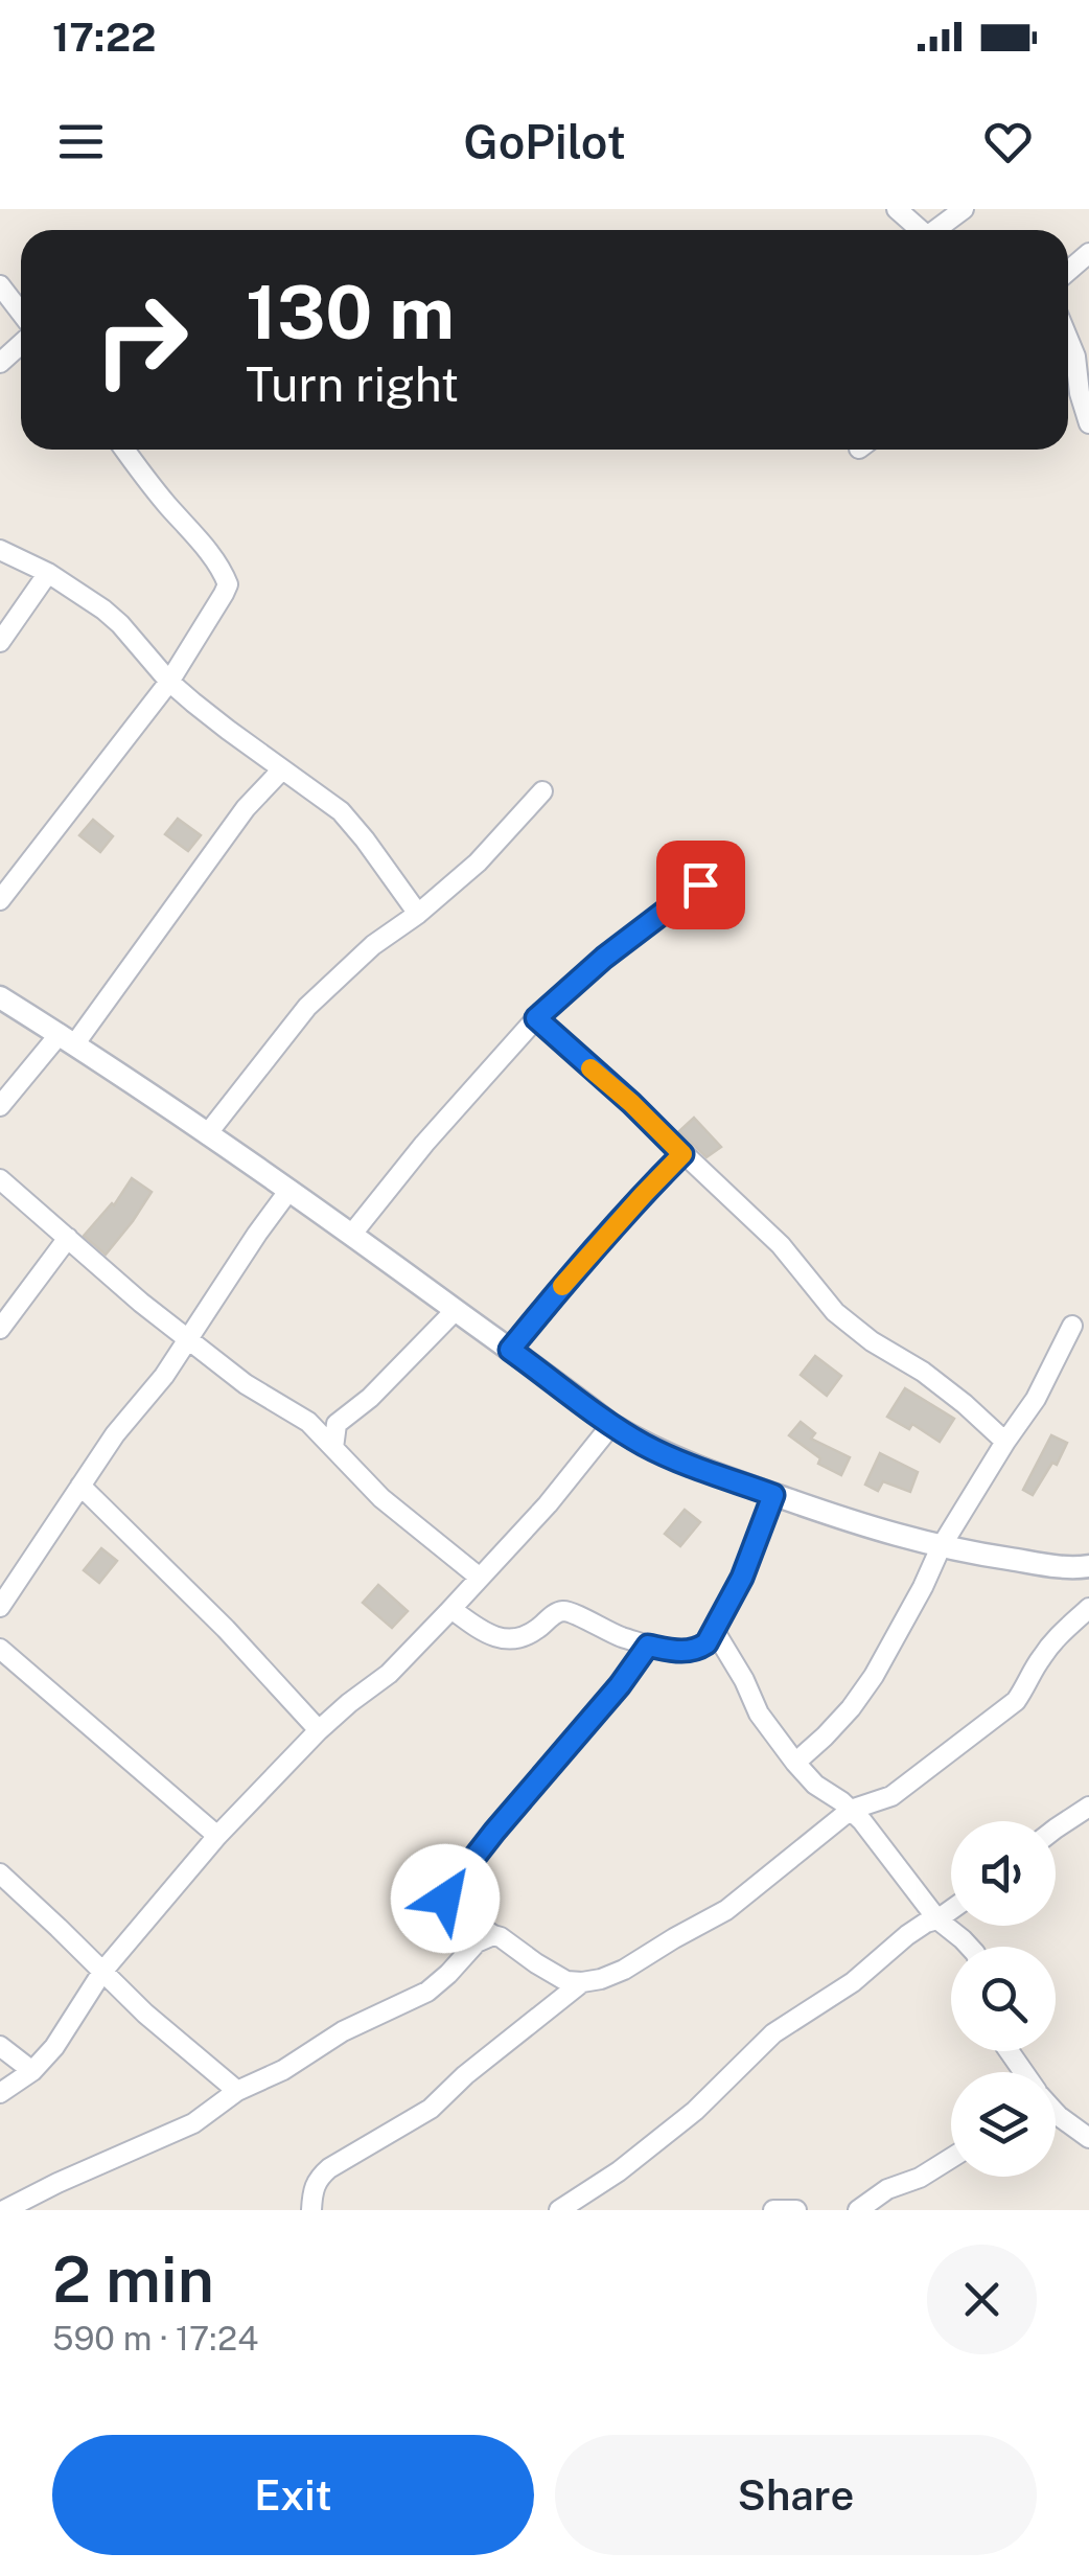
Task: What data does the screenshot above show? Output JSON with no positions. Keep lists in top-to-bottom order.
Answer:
{
  "page": {
    "status": "17:22",
    "header": "GoPilot",
    "turn": ["130 m", "Turn right"],
    "heading": ["2 min", "590 m · 17:24"],
    "buttons": ["Exit", "Share"]
  }
}
